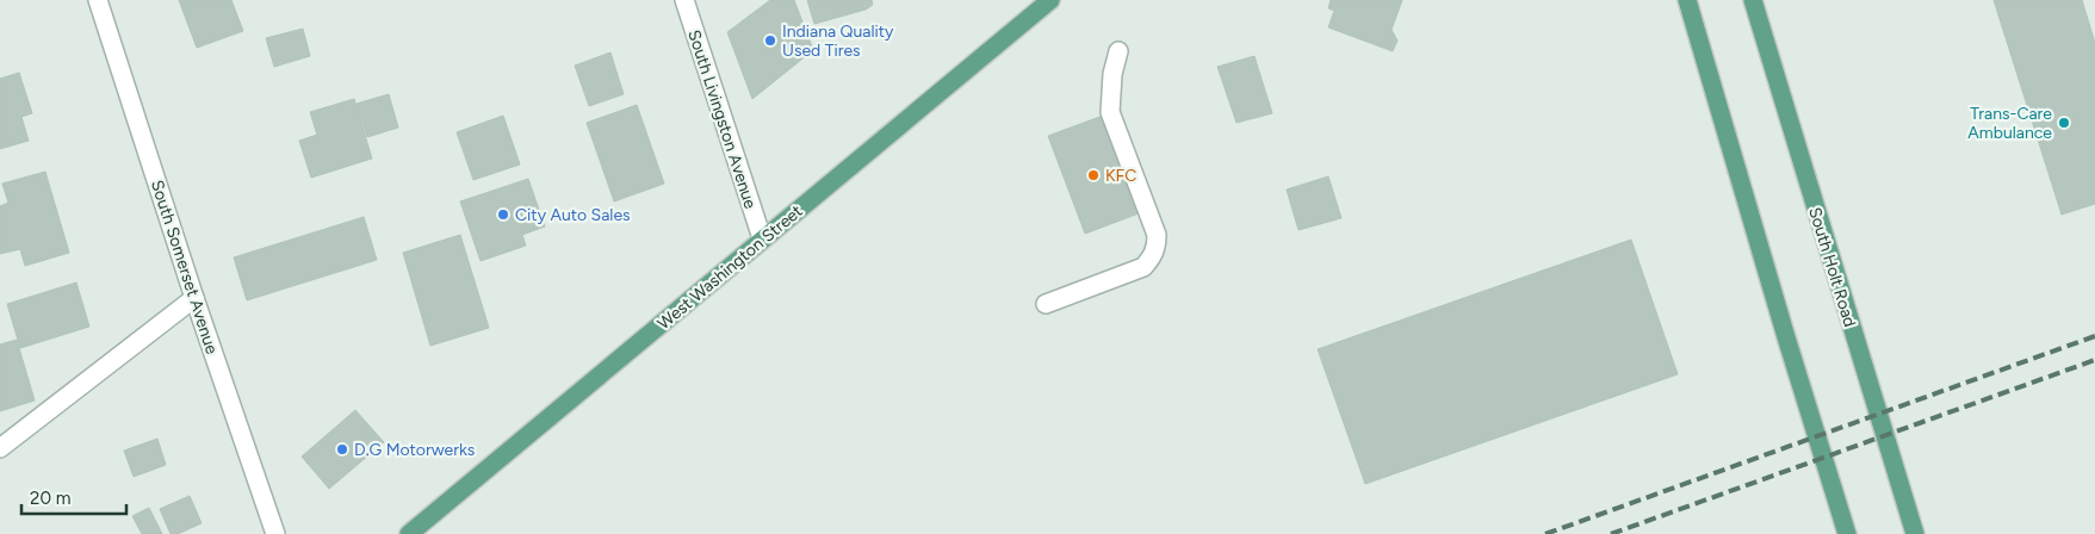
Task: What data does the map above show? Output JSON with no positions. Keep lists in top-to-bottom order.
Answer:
{
  "streets": {
    "main road": ["West Washington Street", "South Holt Road"],
    "street": ["South Livingston Avenue", "South Somerset Avenue"]
  },
  "crossings": [
    ["South Livingston Avenue", "West Washington Street"]
  ],
  "places": [
    "Indiana Quality Used Tires",
    "Trans-Care Ambulance",
    "KFC",
    "City Auto Sales",
    "D.G Motorwerks"
  ],
  "scale_bar": "20 m"
}
